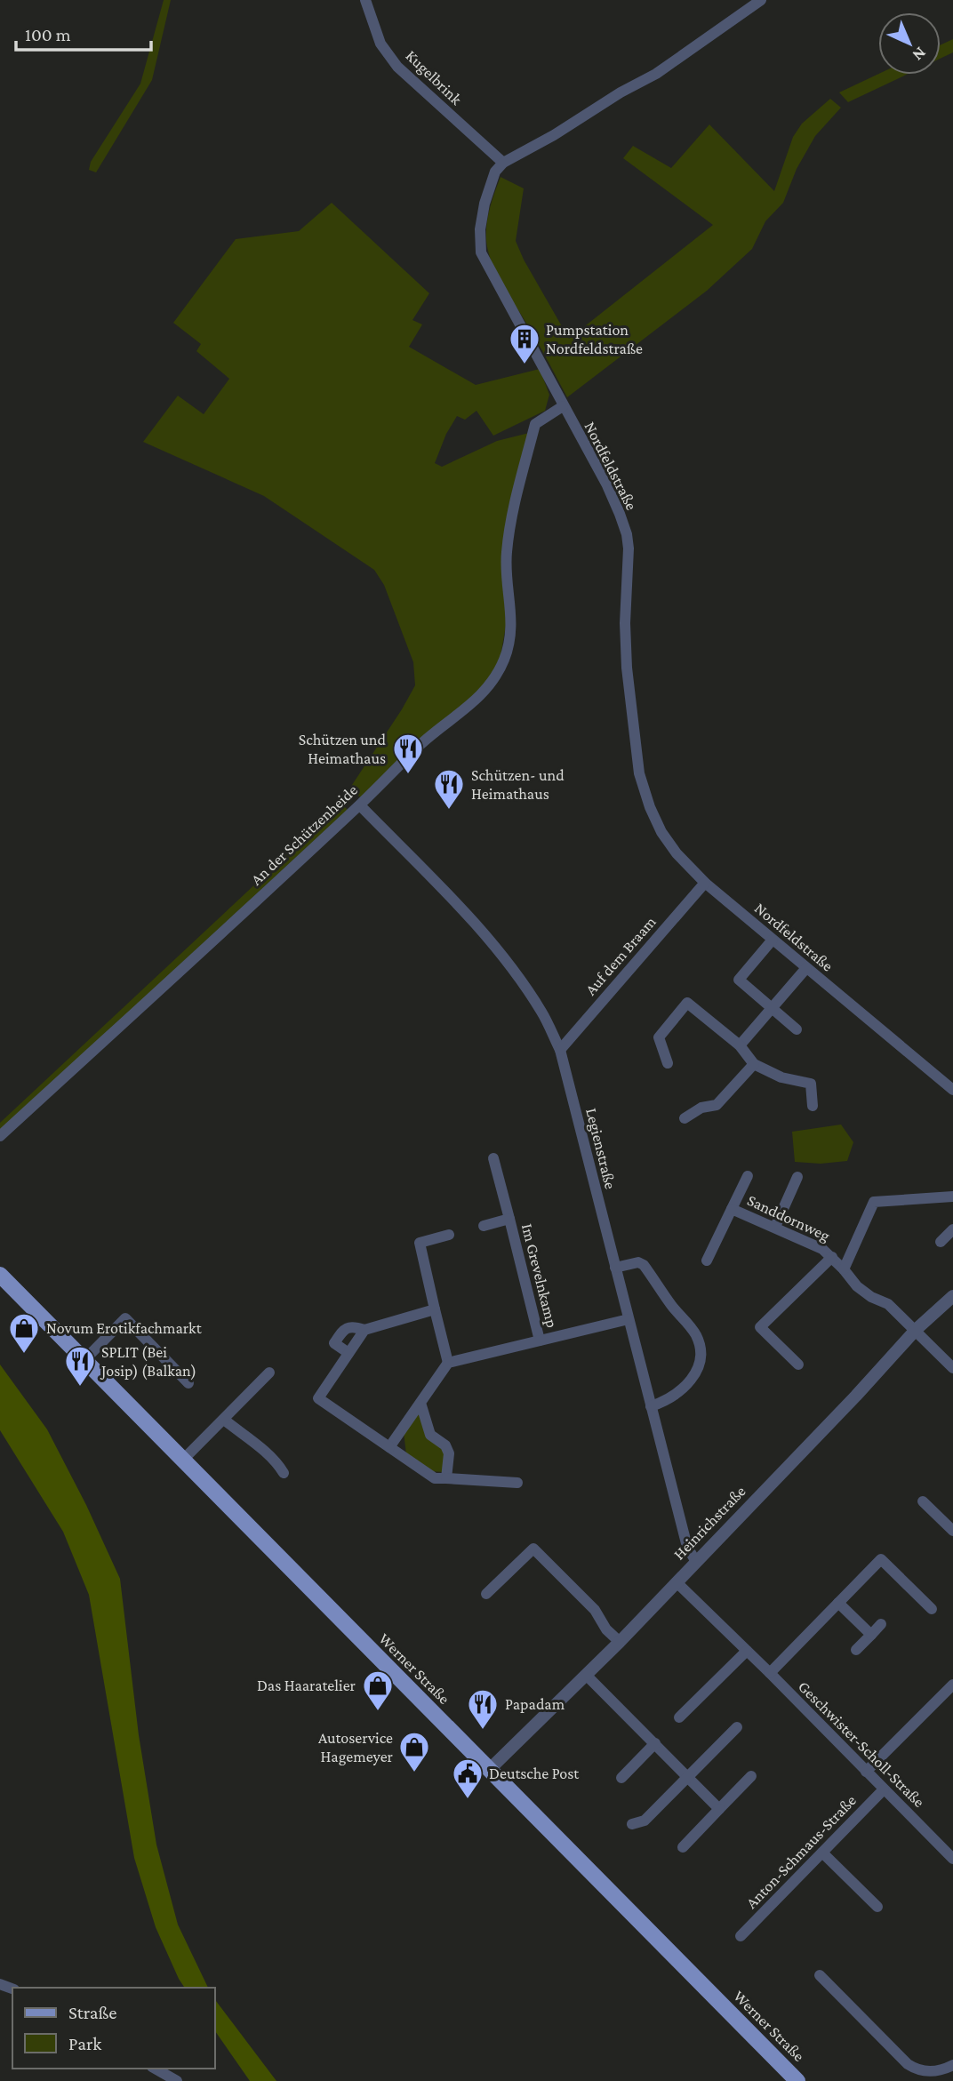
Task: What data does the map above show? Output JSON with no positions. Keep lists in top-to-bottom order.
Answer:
{
  "streets": {
    "main road": ["Werner Straße"],
    "street": [
      "Kugelbrink",
      "Nordfeldstraße",
      "An der Schützenheide",
      "Auf dem Braam",
      "Legienstraße",
      "Sanddornweg",
      "Im Grevelnkamp",
      "Heinrichstraße",
      "Geschwister-Scholl-Straße",
      "Anton-Schmaus-Straße"
    ]
  },
  "crossings": [
    ["Kugelbrink", "Nordfeldstraße"],
    ["Nordfeldstraße", "An der Schützenheide"],
    ["Nordfeldstraße", "Auf dem Braam"],
    ["An der Schützenheide", "Legienstraße"],
    ["Auf dem Braam", "Legienstraße"],
    ["Legienstraße", "Im Grevelnkamp"],
    ["Legienstraße", "Heinrichstraße"],
    ["Sanddornweg", "Heinrichstraße"],
    ["Heinrichstraße", "Werner Straße"],
    ["Heinrichstraße", "Geschwister-Scholl-Straße"],
    ["Geschwister-Scholl-Straße", "Anton-Schmaus-Straße"]
  ],
  "places": {
    "building": ["Pumpstation Nordfeldstraße"],
    "restaurant": [
      "Schützen und Heimathaus",
      "Schützen- und Heimathaus",
      "SPLIT (Bei Josip) (Balkan)",
      "Papadam"
    ],
    "shop": ["Novum Erotikfachmarkt", "Das Haaratelier", "Autoservice Hagemeyer"],
    "public building": ["Deutsche Post"]
  },
  "legend": ["Straße", "Park"],
  "scale_bar": "100 m",
  "north": "bottom right"
}
